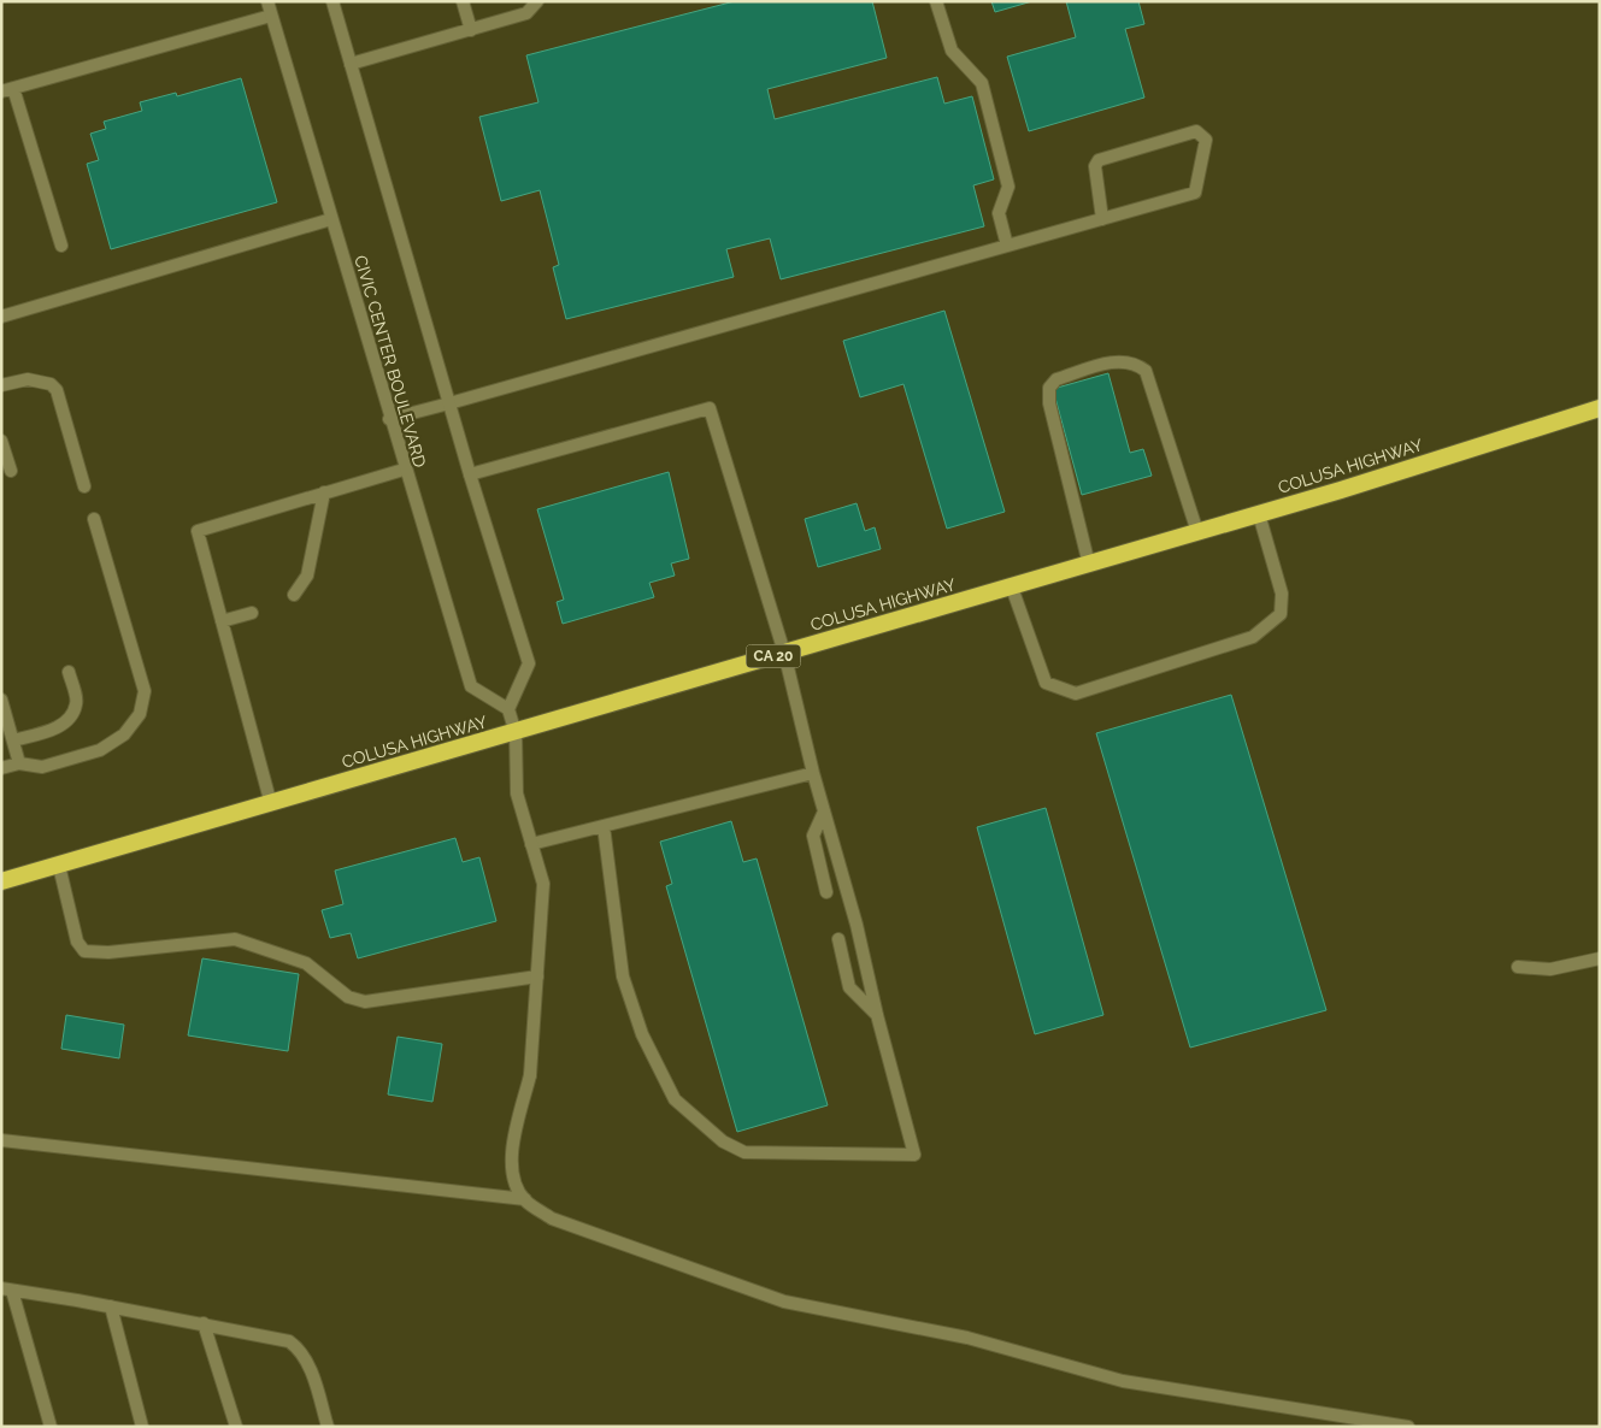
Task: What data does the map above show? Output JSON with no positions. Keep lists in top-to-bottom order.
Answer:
{
  "streets": {
    "highway": ["COLUSA HIGHWAY", "CA 20"],
    "street": ["CIVIC CENTER BOULEVARD"]
  }
}
